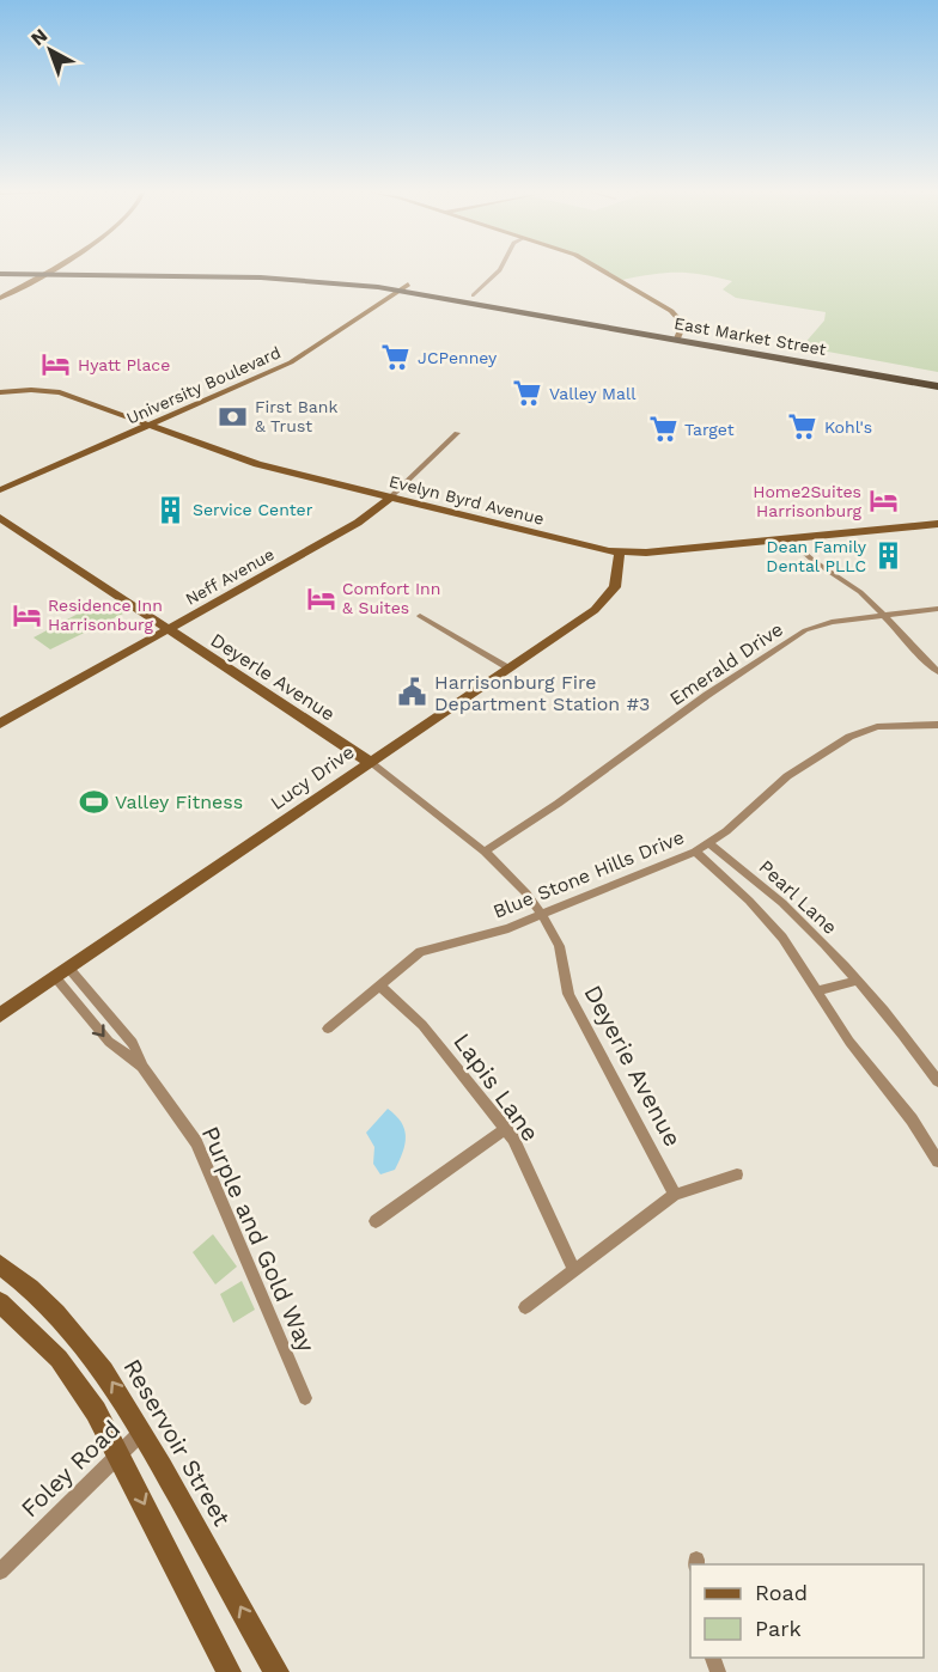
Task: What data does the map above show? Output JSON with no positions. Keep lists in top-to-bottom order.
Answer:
{
  "streets": {
    "highway": ["East Market Street"],
    "street": [
      "University Boulevard",
      "Evelyn Byrd Avenue",
      "Neff Avenue",
      "Emerald Drive",
      "Deyerle Avenue",
      "Lucy Drive",
      "Blue Stone Hills Drive",
      "Pearl Lane",
      "Deyerie Avenue",
      "Lapis Lane",
      "Purple and Gold Way",
      "Reservoir Street",
      "Foley Road"
    ]
  },
  "crossings": [
    ["East Market Street", "University Boulevard"],
    ["University Boulevard", "Evelyn Byrd Avenue"],
    ["Evelyn Byrd Avenue", "Neff Avenue"],
    ["Evelyn Byrd Avenue", "Lucy Drive"],
    ["Neff Avenue", "Deyerle Avenue"],
    ["Emerald Drive", "Deyerle Avenue"],
    ["Deyerle Avenue", "Lucy Drive"],
    ["Deyerle Avenue", "Blue Stone Hills Drive"],
    ["Deyerle Avenue", "Deyerie Avenue"],
    ["Lucy Drive", "Purple and Gold Way"],
    ["Blue Stone Hills Drive", "Pearl Lane"],
    ["Blue Stone Hills Drive", "Deyerie Avenue"],
    ["Blue Stone Hills Drive", "Lapis Lane"],
    ["Reservoir Street", "Foley Road"]
  ],
  "places": {
    "supermarket": [
      "JCPenney",
      "Valley Mall",
      "Kohl's",
      "Target"
    ],
    "hotel": [
      "Hyatt Place",
      "Home2Suites Harrisonburg",
      "Comfort Inn & Suites",
      "Residence Inn Harrisonburg"
    ],
    "bank": ["First Bank & Trust"],
    "building": ["Service Center", "Dean Family Dental PLLC"],
    "public building": ["Harrisonburg Fire Department Station #3"],
    "sports": ["Valley Fitness"]
  },
  "legend": ["Road", "Park"],
  "north": "top left"
}
